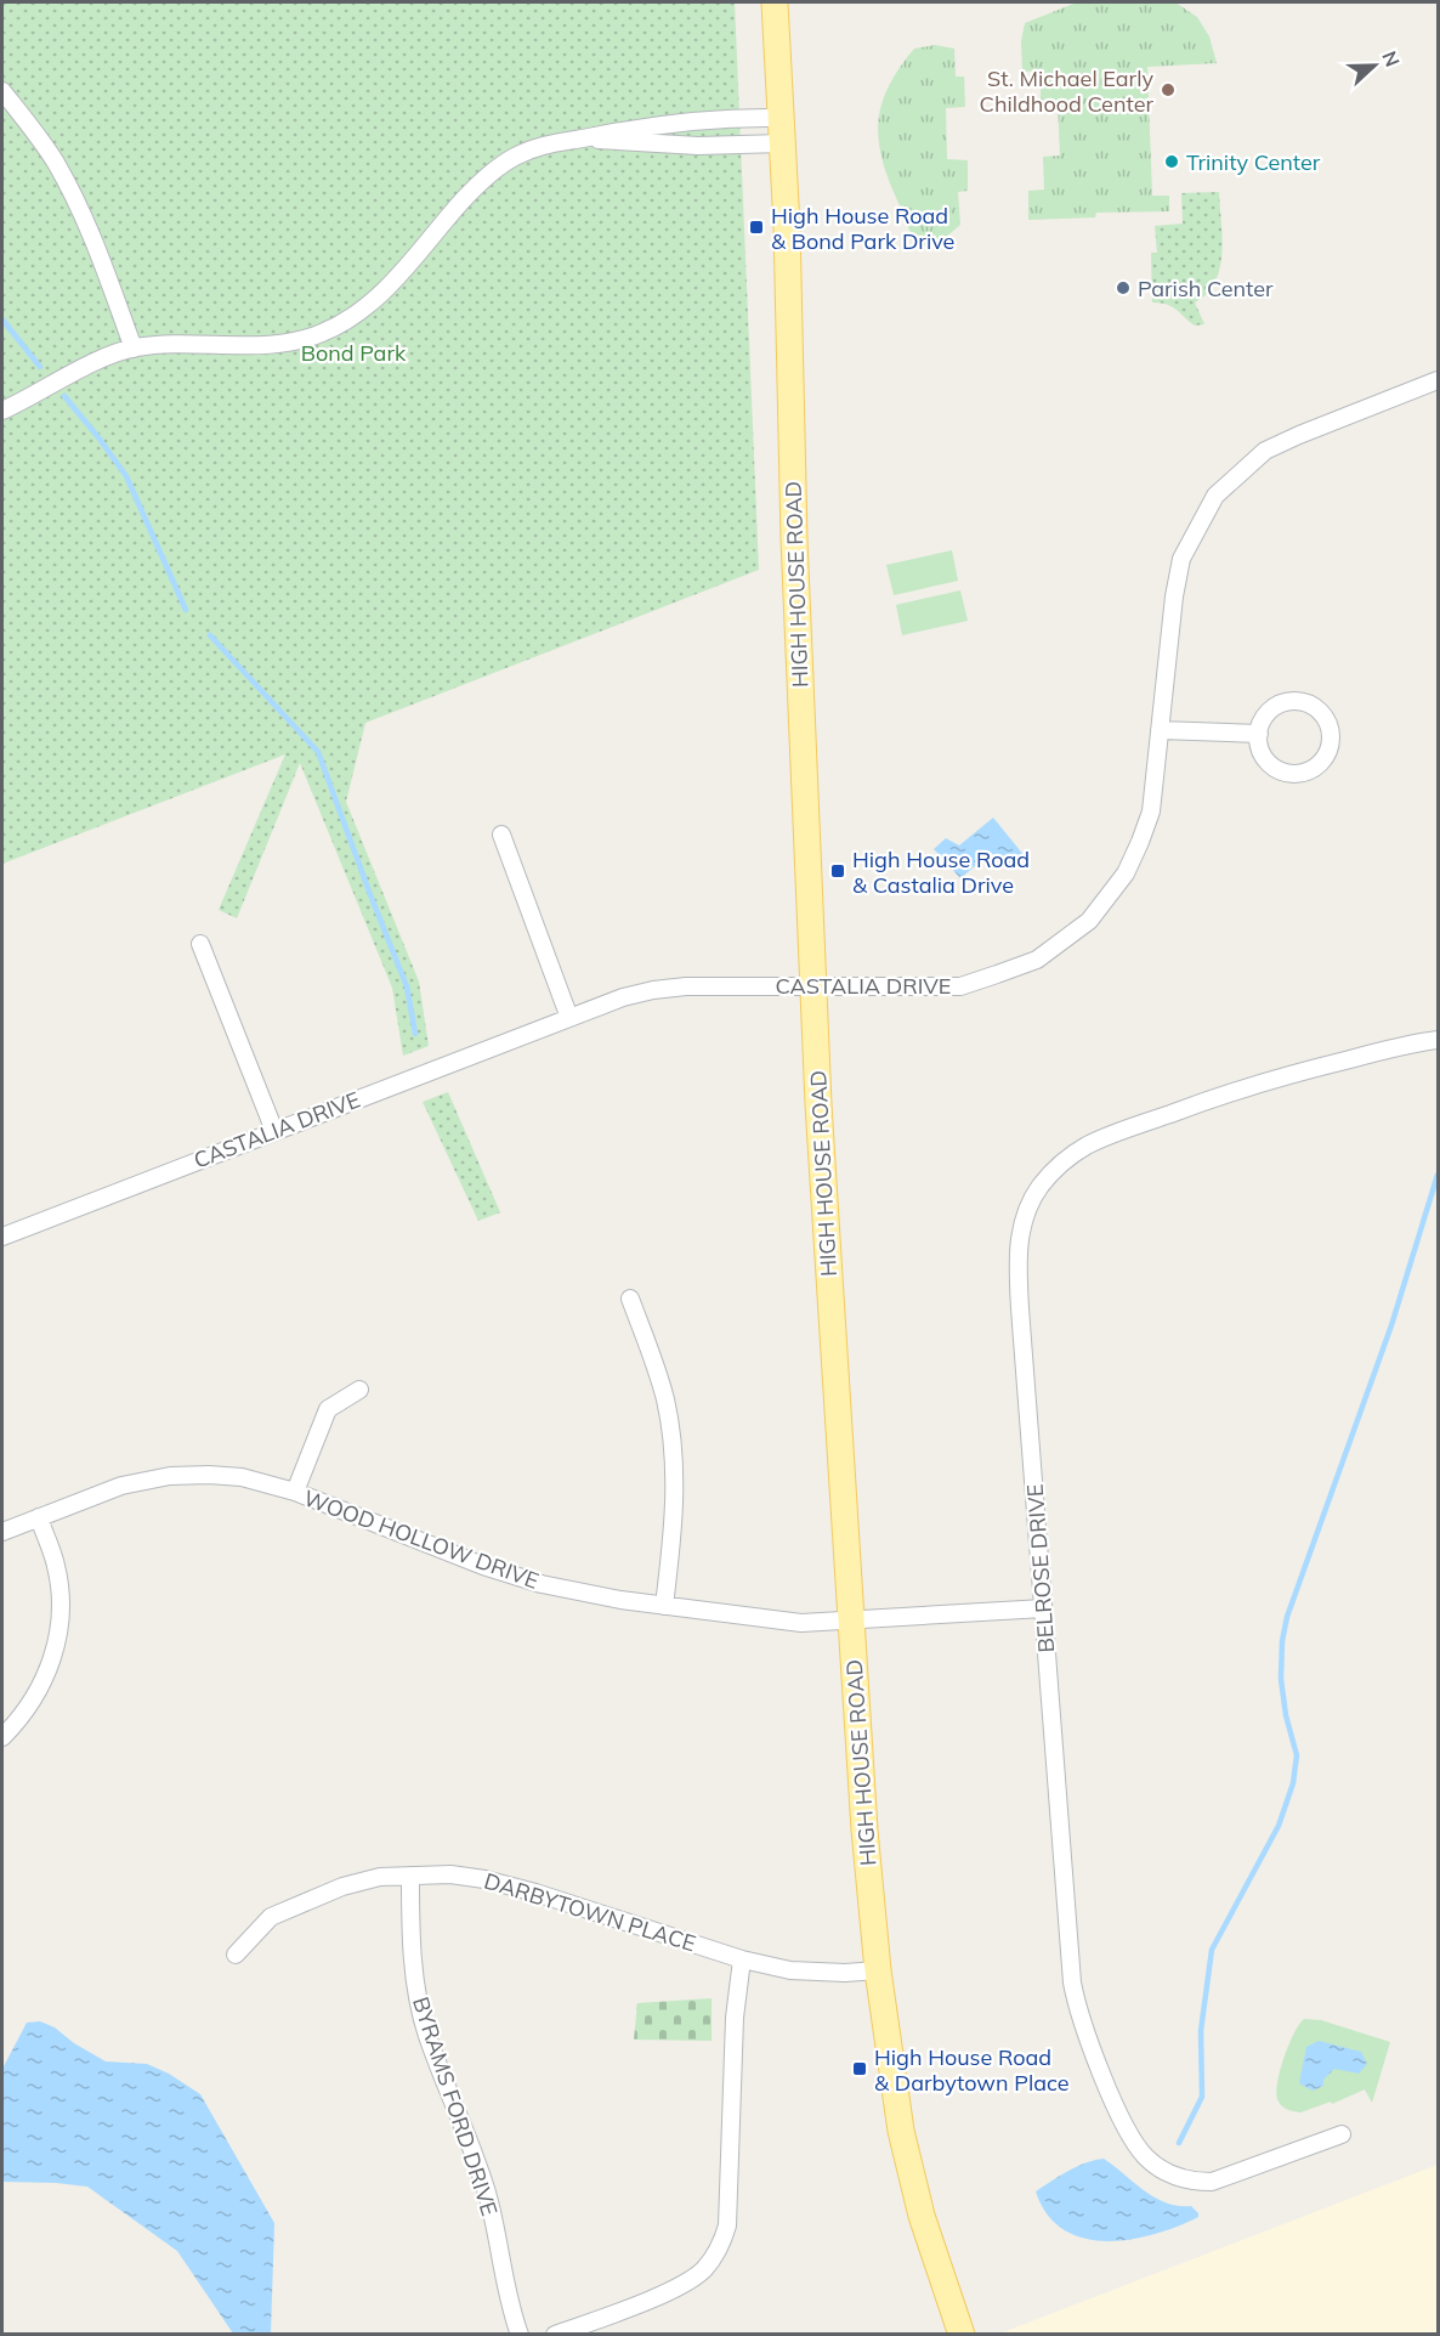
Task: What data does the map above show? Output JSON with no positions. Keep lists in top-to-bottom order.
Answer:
{
  "streets": {
    "main road": ["HIGH HOUSE ROAD"],
    "street": [
      "CASTALIA DRIVE",
      "WOOD HOLLOW DRIVE",
      "BELROSE DRIVE",
      "DARBYTOWN PLACE",
      "BYRAMS FORD DRIVE"
    ]
  },
  "crossings": [
    ["HIGH HOUSE ROAD", "CASTALIA DRIVE"],
    ["HIGH HOUSE ROAD", "WOOD HOLLOW DRIVE"],
    ["HIGH HOUSE ROAD", "DARBYTOWN PLACE"],
    ["WOOD HOLLOW DRIVE", "BELROSE DRIVE"],
    ["DARBYTOWN PLACE", "BYRAMS FORD DRIVE"]
  ],
  "parks": ["Bond Park"],
  "places": {
    "other": ["St. Michael Early Childhood Center", "Trinity Center", "Parish Center"],
    "transit": ["High House Road & Bond Park Drive", "High House Road & Castalia Drive", "High House Road & Darbytown Place"]
  },
  "north": "right"
}
